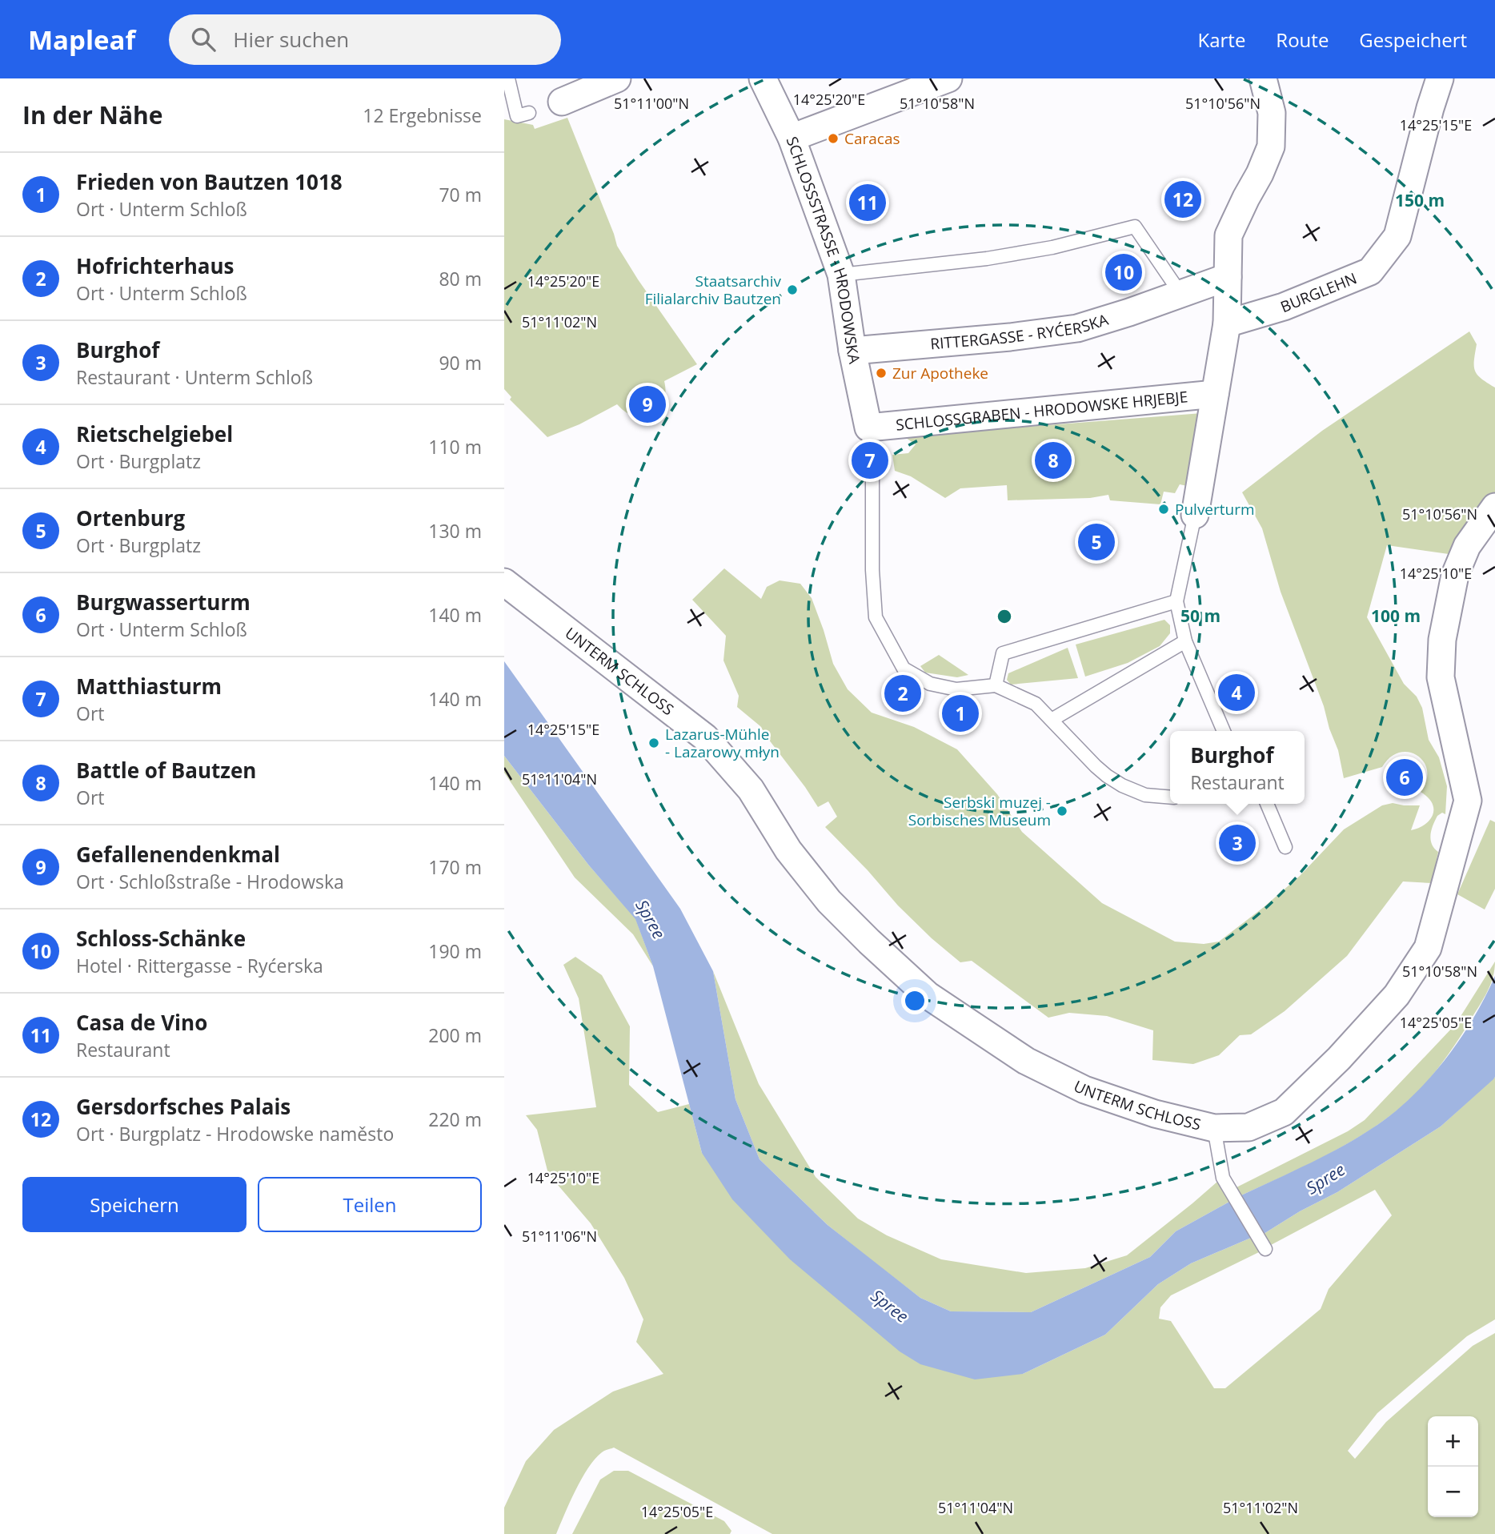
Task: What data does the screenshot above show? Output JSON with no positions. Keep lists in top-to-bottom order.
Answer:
{
  "streets": {
    "street": [
      "SCHLOSSSTRASSE - HRODOWSKA",
      "BURGLEHN",
      "RITTERGASSE - RYĆERSKA",
      "SCHLOSSGRABEN - HRODOWSKE HRJEBJE",
      "UNTERM SCHLOSS"
    ]
  },
  "crossings": [
    ["SCHLOSSSTRASSE - HRODOWSKA", "RITTERGASSE - RYĆERSKA"],
    ["SCHLOSSSTRASSE - HRODOWSKA", "SCHLOSSGRABEN - HRODOWSKE HRJEBJE"]
  ],
  "water": ["Spree"],
  "places": [
    "Caracas",
    "Staatsarchiv Filialarchiv Bautzen",
    "Zur Apotheke",
    "Pulverturm",
    "Lazarus-Mühle - Lazarowy młyn",
    "Serbski muzej - Sorbisches Museum"
  ],
  "page": {
    "header": "Mapleaf",
    "search": "Hier suchen",
    "nav": ["Karte", "Route", "Gespeichert"],
    "heading": ["In der Nähe", "12 Ergebnisse"],
    "list": [
      {
        "mark": "1",
        "name": "Frieden von Bautzen 1018",
        "note": "Ort · Unterm Schloß",
        "value": "70 m"
      },
      {
        "mark": "2",
        "name": "Hofrichterhaus",
        "note": "Ort · Unterm Schloß",
        "value": "80 m"
      },
      {
        "mark": "3",
        "name": "Burghof",
        "note": "Restaurant · Unterm Schloß",
        "value": "90 m"
      },
      {
        "mark": "4",
        "name": "Rietschelgiebel",
        "note": "Ort · Burgplatz",
        "value": "110 m"
      },
      {
        "mark": "5",
        "name": "Ortenburg",
        "note": "Ort · Burgplatz",
        "value": "130 m"
      },
      {
        "mark": "6",
        "name": "Burgwasserturm",
        "note": "Ort · Unterm Schloß",
        "value": "140 m"
      },
      {
        "mark": "7",
        "name": "Matthiasturm",
        "note": "Ort",
        "value": "140 m"
      },
      {
        "mark": "8",
        "name": "Battle of Bautzen",
        "note": "Ort",
        "value": "140 m"
      },
      {
        "mark": "9",
        "name": "Gefallenendenkmal",
        "note": "Ort · Schloßstraße - Hrodowska",
        "value": "170 m"
      },
      {
        "mark": "10",
        "name": "Schloss-Schänke",
        "note": "Hotel · Rittergasse - Ryćerska",
        "value": "190 m"
      },
      {
        "mark": "11",
        "name": "Casa de Vino",
        "note": "Restaurant",
        "value": "200 m"
      },
      {
        "mark": "12",
        "name": "Gersdorfsches Palais",
        "note": "Ort · Burgplatz - Hrodowske naměsto",
        "value": "220 m"
      }
    ],
    "pins": [
      "12",
      "11",
      "10",
      "9",
      "7",
      "8",
      "5",
      "4",
      "2",
      "1",
      "6",
      "3"
    ],
    "popup": ["Burghof", "Restaurant"],
    "buttons": ["Speichern", "Teilen"],
    "map_buttons": ["+", "−"]
  },
  "coordinates": [
    "14°25'20\"E",
    "51°11'00\"N",
    "51°10'58\"N",
    "51°10'56\"N",
    "14°25'15\"E",
    "51°11'02\"N",
    "14°25'10\"E",
    "51°11'04\"N",
    "14°25'05\"E",
    "51°11'06\"N"
  ],
  "rings": ["150 m", "50 m", "100 m"]
}
